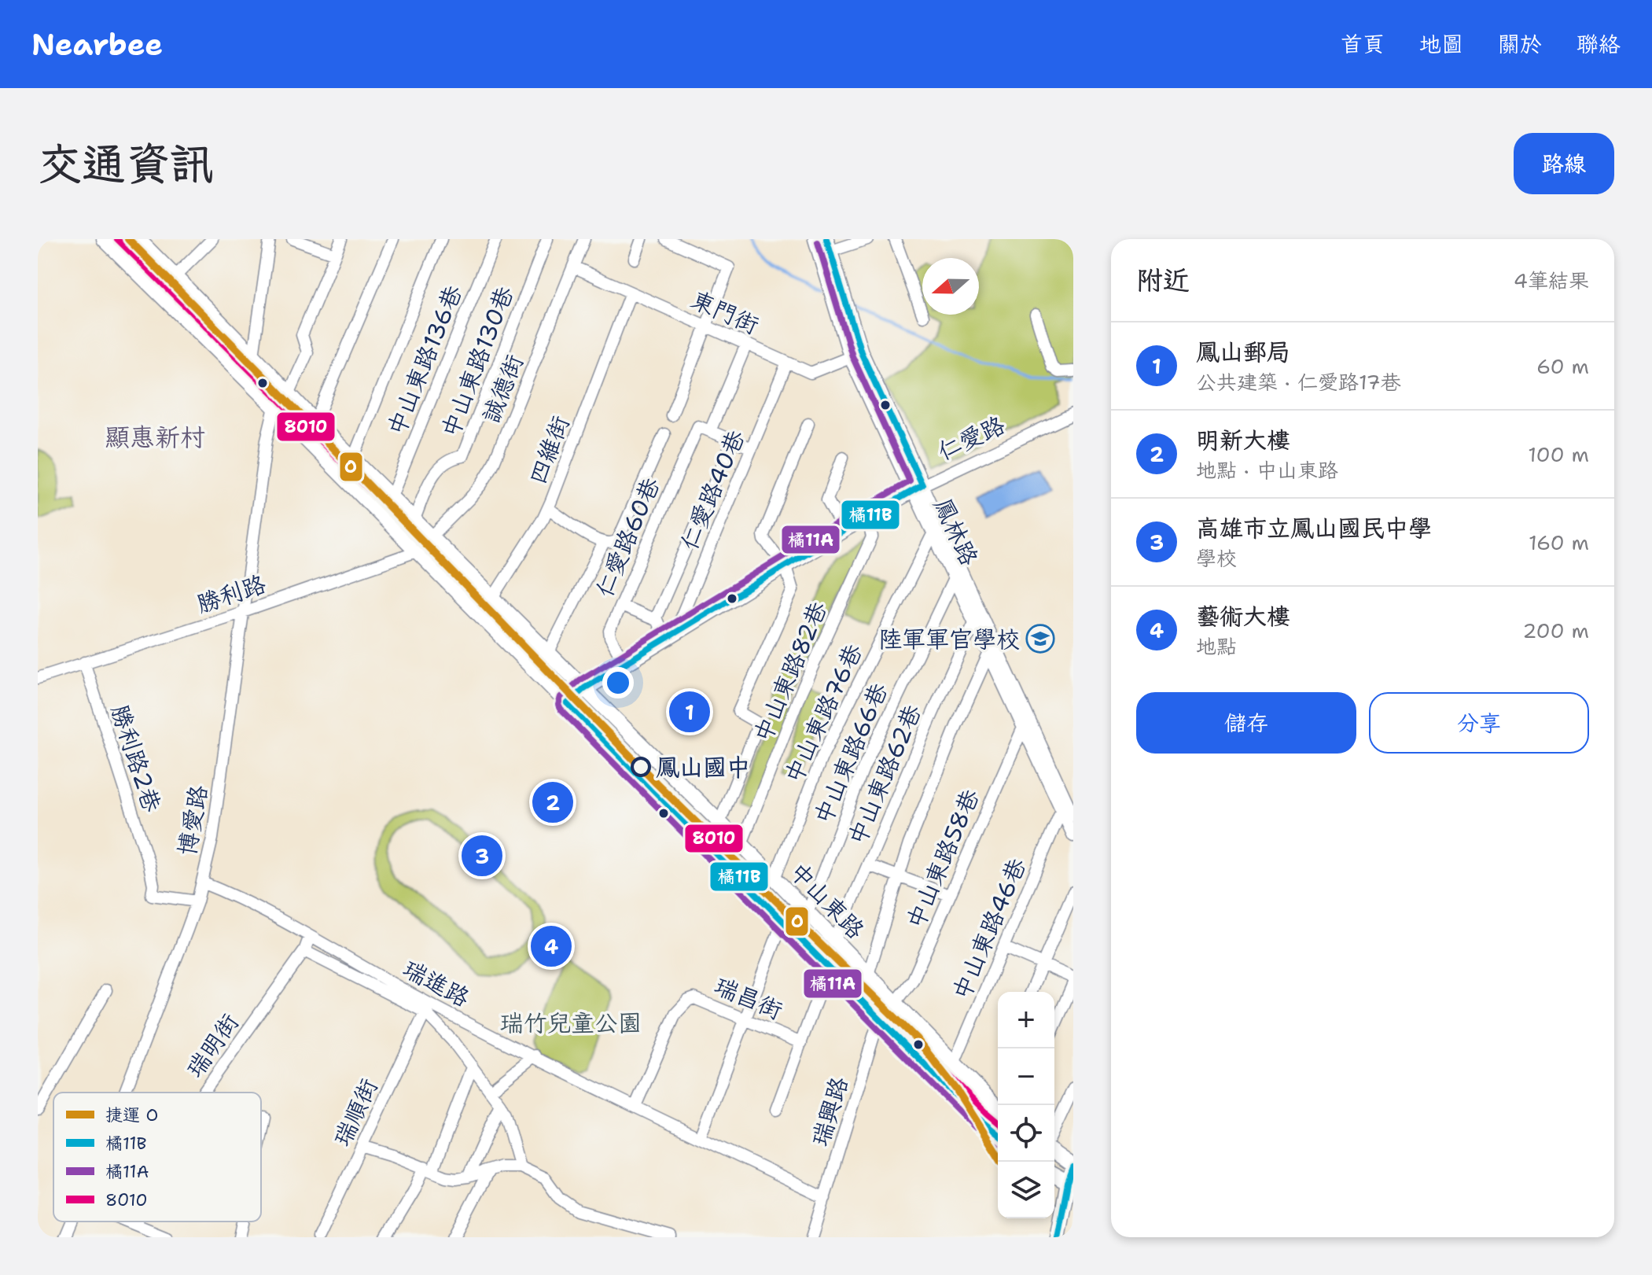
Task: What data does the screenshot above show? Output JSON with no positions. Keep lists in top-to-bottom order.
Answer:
{
  "streets": {
    "main road": ["仁愛路", "鳳林路", "中山東路"],
    "street": [
      "東門街",
      "中山東路136巷",
      "中山東路130巷",
      "誠德街",
      "四維街",
      "仁愛路40巷",
      "仁愛路60巷",
      "勝利路",
      "中山東路82巷",
      "中山東路76巷",
      "中山東路66巷",
      "勝利路2巷",
      "中山東路62巷",
      "博愛路",
      "中山東路58巷",
      "中山東路46巷",
      "瑞進路",
      "瑞昌街",
      "瑞明街",
      "瑞興路",
      "瑞順街"
    ]
  },
  "crossings": [
    ["東門街", "誠德街"],
    ["東門街", "四維街"],
    ["東門街", "仁愛路40巷"],
    ["東門街", "鳳林路"],
    ["中山東路136巷", "中山東路"],
    ["中山東路130巷", "中山東路"],
    ["誠德街", "勝利路"],
    ["誠德街", "中山東路"],
    ["仁愛路", "仁愛路40巷"],
    ["仁愛路", "鳳林路"],
    ["仁愛路", "仁愛路60巷"],
    ["仁愛路", "中山東路82巷"],
    ["仁愛路", "中山東路"],
    ["鳳林路", "中山東路76巷"],
    ["鳳林路", "中山東路66巷"],
    ["鳳林路", "中山東路62巷"],
    ["鳳林路", "中山東路58巷"],
    ["鳳林路", "中山東路46巷"],
    ["勝利路", "勝利路2巷"],
    ["勝利路", "博愛路"],
    ["勝利路", "中山東路"],
    ["中山東路82巷", "中山東路"],
    ["中山東路76巷", "中山東路"],
    ["中山東路66巷", "中山東路"],
    ["勝利路2巷", "博愛路"],
    ["中山東路62巷", "中山東路"],
    ["博愛路", "中山東路"],
    ["博愛路", "瑞進路"],
    ["中山東路58巷", "中山東路"],
    ["中山東路58巷", "瑞興路"],
    ["中山東路", "中山東路46巷"],
    ["中山東路", "瑞興路"],
    ["瑞進路", "瑞昌街"],
    ["瑞進路", "瑞明街"],
    ["瑞進路", "瑞興路"],
    ["瑞進路", "瑞順街"]
  ],
  "districts": ["顯惠新村"],
  "parks": ["瑞竹兒童公園"],
  "places": {
    "school or university": ["陸軍軍官學校"],
    "other": ["鳳山國中"]
  },
  "lines": [
    "metro line O",
    "transit line 橘11B",
    "transit line 8010",
    "transit line 橘11A"
  ],
  "legend": [
    "捷運 O",
    "橘11B",
    "橘11A",
    "8010"
  ],
  "north": "left",
  "page": {
    "header": "Nearbee",
    "nav": [
      "首頁",
      "地圖",
      "關於",
      "聯絡"
    ],
    "buttons": [
      "路線",
      ["儲存", "分享"]
    ],
    "title": "交通資訊",
    "heading": ["附近", "4筆結果"],
    "list": [
      {
        "mark": "1",
        "name": "鳳山郵局",
        "note": "公共建築 · 仁愛路17巷",
        "value": "60 m"
      },
      {
        "mark": "2",
        "name": "明新大樓",
        "note": "地點 · 中山東路",
        "value": "100 m"
      },
      {
        "mark": "3",
        "name": "高雄市立鳳山國民中學",
        "note": "學校",
        "value": "160 m"
      },
      {
        "mark": "4",
        "name": "藝術大樓",
        "note": "地點",
        "value": "200 m"
      }
    ],
    "pins": [
      "1",
      "2",
      "3",
      "4"
    ],
    "map_buttons": ["+", "−"]
  }
}
